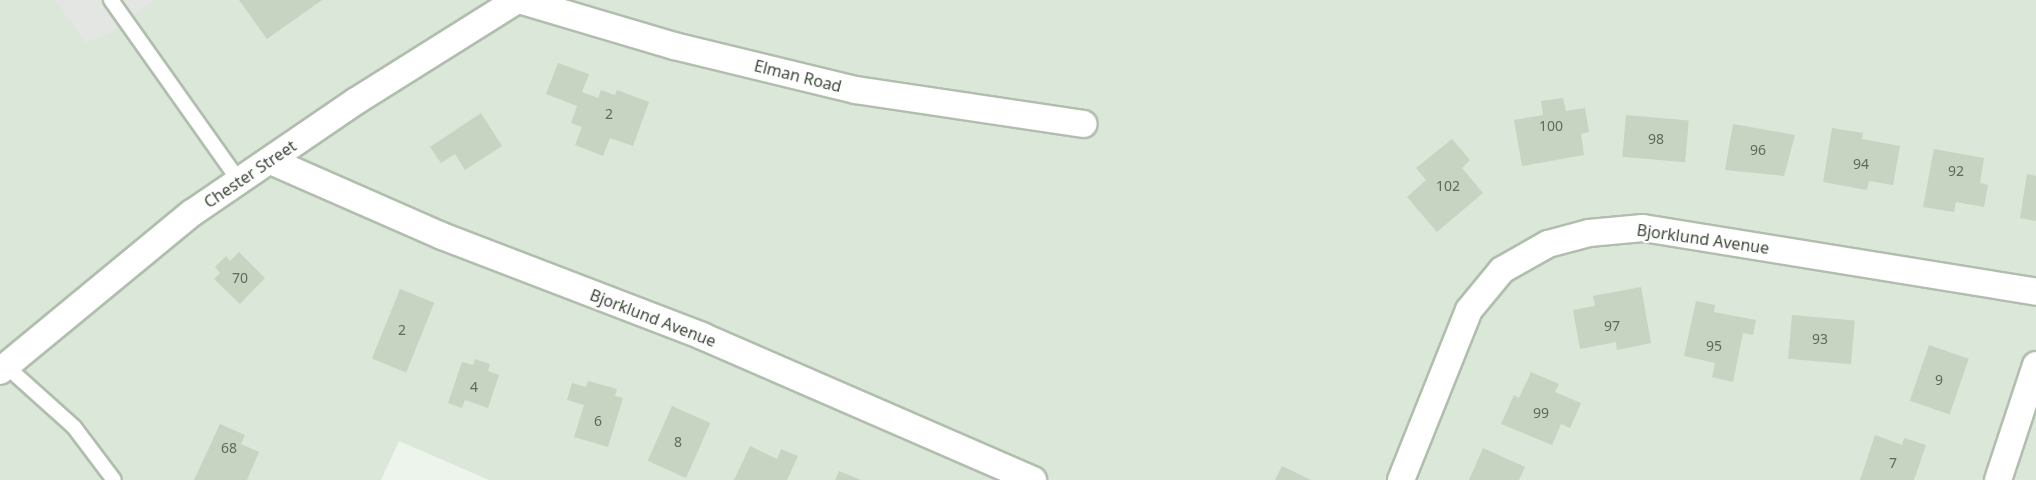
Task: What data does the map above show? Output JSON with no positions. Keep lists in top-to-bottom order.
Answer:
{
  "streets": {
    "street": ["Elman Road", "Chester Street", "Bjorklund Avenue"]
  },
  "crossings": [
    ["Elman Road", "Chester Street"],
    ["Chester Street", "Bjorklund Avenue"]
  ],
  "house_numbers": [
    "2",
    "100",
    "98",
    "96",
    "94",
    "92",
    "102",
    "70",
    "97",
    "2",
    "93",
    "95",
    "9",
    "4",
    "99",
    "6",
    "8",
    "68",
    "7"
  ]
}
